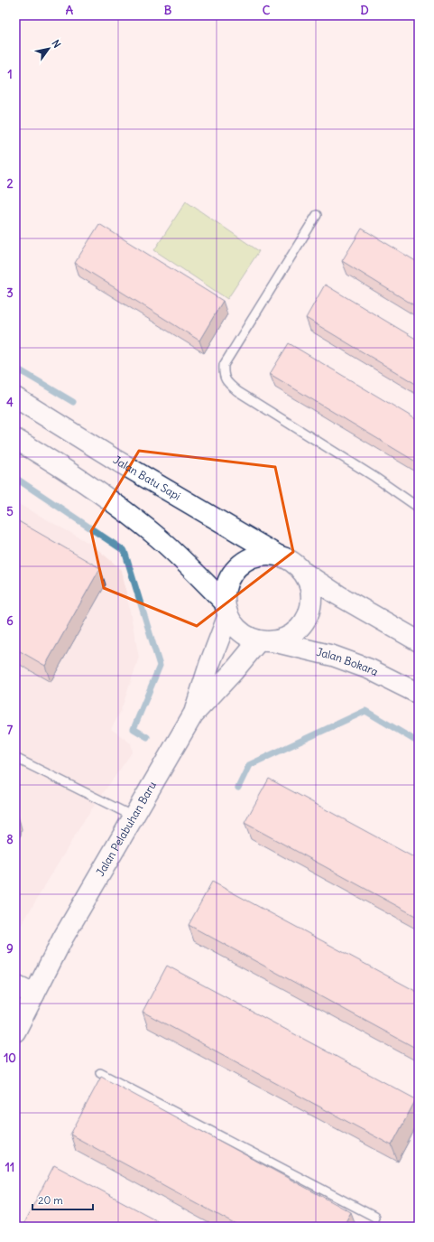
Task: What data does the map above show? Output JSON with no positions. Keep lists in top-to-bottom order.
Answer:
{
  "streets": {
    "main road": ["Jalan Batu Sapi", "Jalan Bokara", "Jalan Pelabuhan Baru"]
  },
  "crossings": [
    ["Jalan Batu Sapi", "Jalan Bokara"],
    ["Jalan Batu Sapi", "Jalan Pelabuhan Baru"],
    ["Jalan Bokara", "Jalan Pelabuhan Baru"]
  ],
  "scale_bar": "20 m",
  "north": "top right",
  "grid": {
    "columns": [
      "A",
      "B",
      "C",
      "D"
    ],
    "rows": [
      "1",
      "2",
      "3",
      "4",
      "5",
      "6",
      "7",
      "8",
      "9",
      "10",
      "11"
    ]
  }
}
